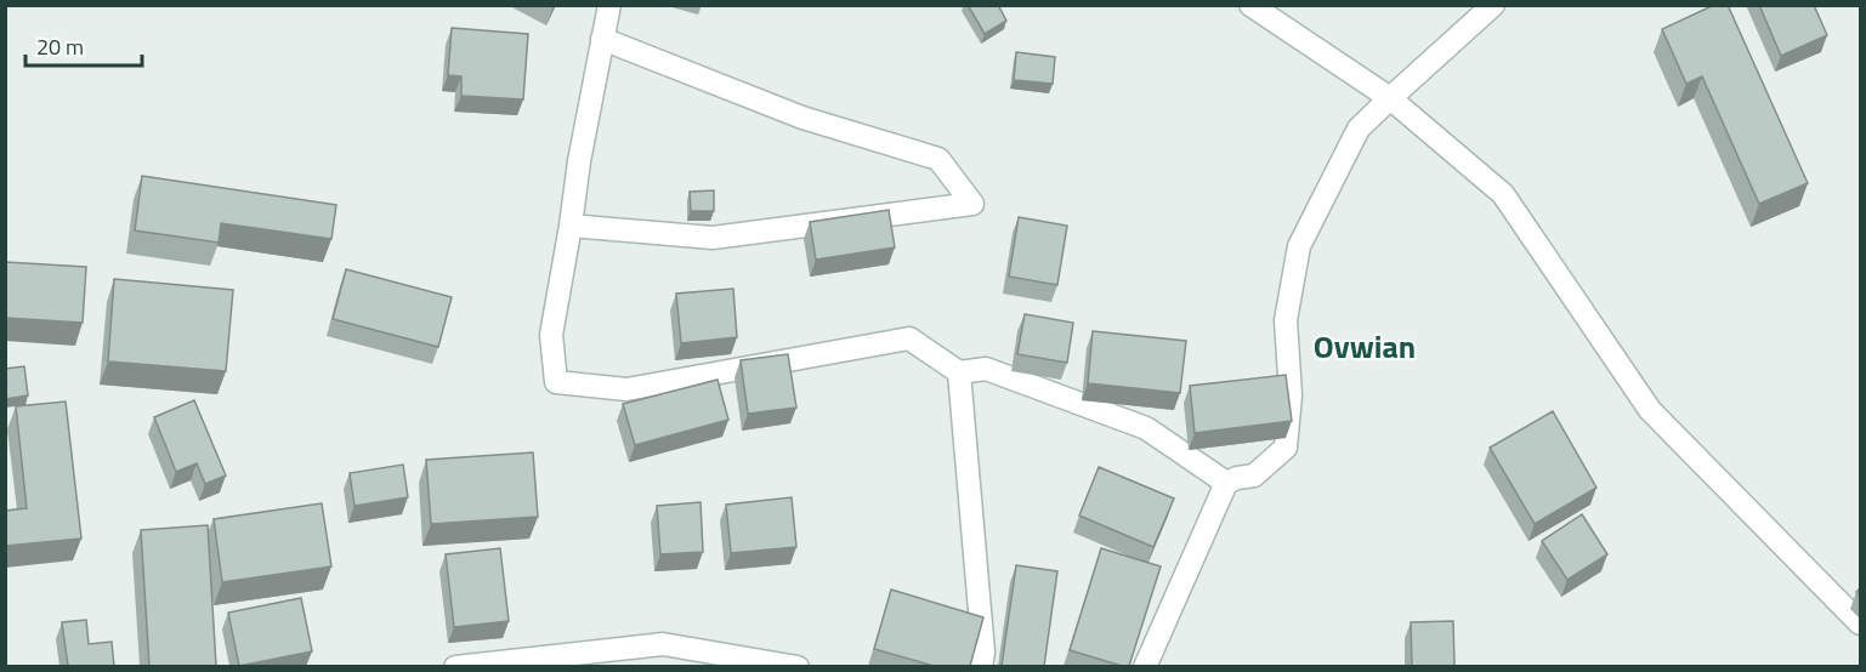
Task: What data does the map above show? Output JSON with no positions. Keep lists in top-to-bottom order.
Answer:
{
  "districts": ["Ovwian"],
  "scale_bar": "20 m"
}
